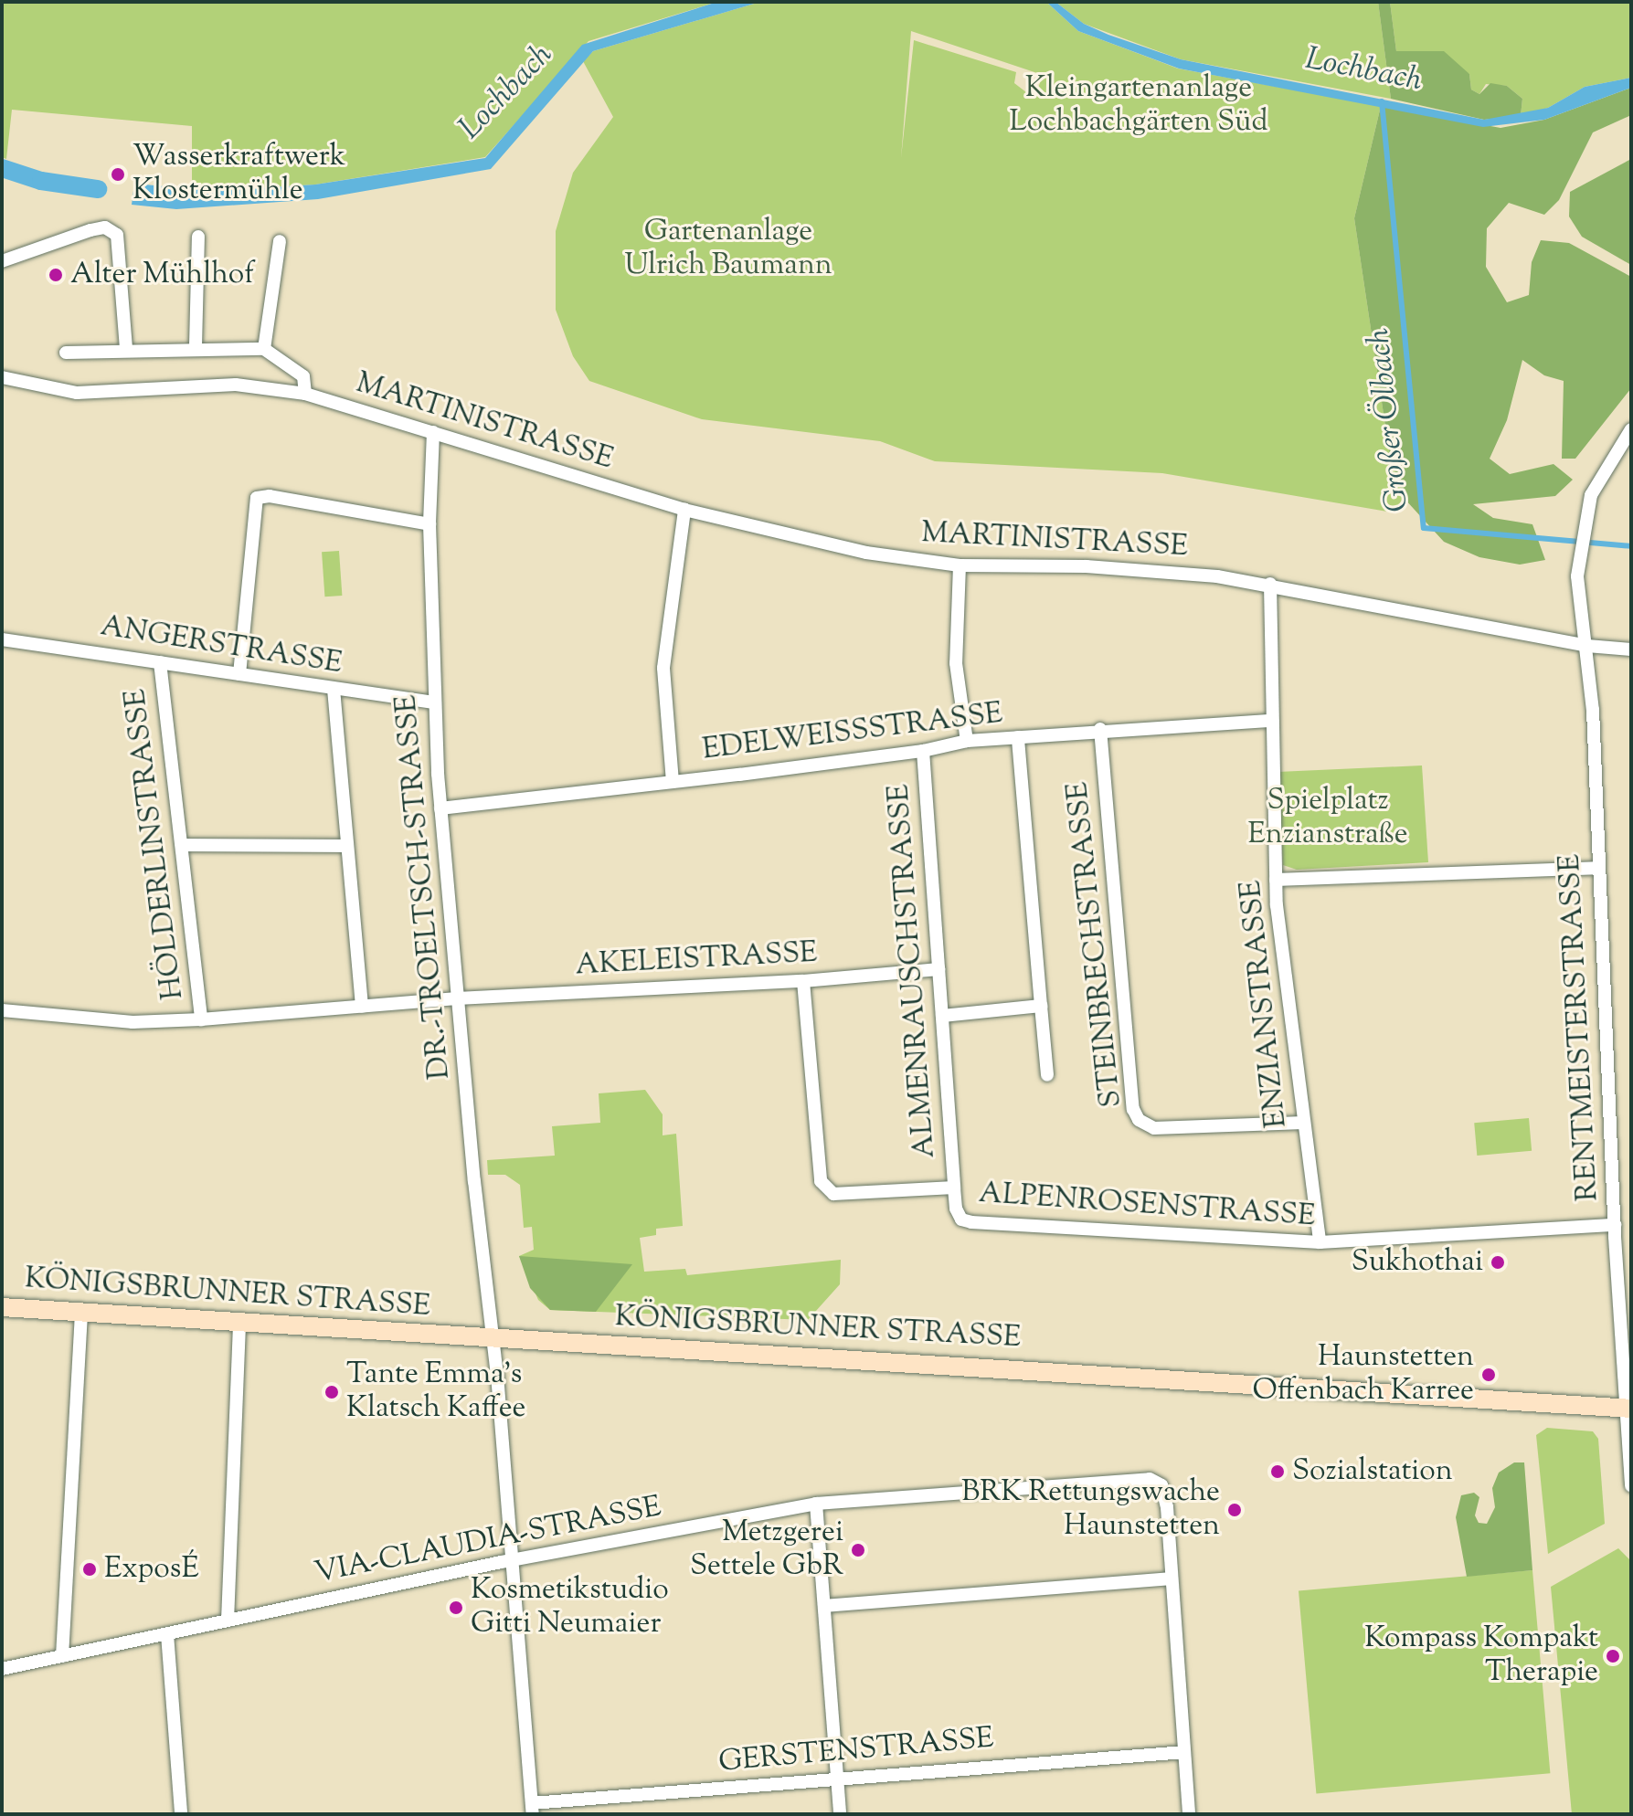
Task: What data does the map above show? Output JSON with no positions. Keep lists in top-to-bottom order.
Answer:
{
  "streets": {
    "main road": ["KÖNIGSBRUNNER STRASSE"],
    "street": [
      "MARTINISTRASSE",
      "ANGERSTRASSE",
      "EDELWEISSSTRASSE",
      "HÖLDERLINSTRASSE",
      "DR.-TROELTSCH-STRASSE",
      "STEINBRECHSTRASSE",
      "AKELEISTRASSE",
      "ALMENRAUSCHSTRASSE",
      "ENZIANSTRASSE",
      "RENTMEISTERSTRASSE",
      "ALPENROSENSTRASSE",
      "VIA-CLAUDIA-STRASSE",
      "GERSTENSTRASSE"
    ]
  },
  "crossings": [
    ["MARTINISTRASSE", "DR.-TROELTSCH-STRASSE"],
    ["MARTINISTRASSE", "ENZIANSTRASSE"],
    ["MARTINISTRASSE", "RENTMEISTERSTRASSE"],
    ["ANGERSTRASSE", "HÖLDERLINSTRASSE"],
    ["ANGERSTRASSE", "DR.-TROELTSCH-STRASSE"],
    ["EDELWEISSSTRASSE", "DR.-TROELTSCH-STRASSE"],
    ["EDELWEISSSTRASSE", "STEINBRECHSTRASSE"],
    ["EDELWEISSSTRASSE", "ALMENRAUSCHSTRASSE"],
    ["EDELWEISSSTRASSE", "ENZIANSTRASSE"],
    ["HÖLDERLINSTRASSE", "AKELEISTRASSE"],
    ["DR.-TROELTSCH-STRASSE", "AKELEISTRASSE"],
    ["DR.-TROELTSCH-STRASSE", "KÖNIGSBRUNNER STRASSE"],
    ["DR.-TROELTSCH-STRASSE", "VIA-CLAUDIA-STRASSE"],
    ["DR.-TROELTSCH-STRASSE", "GERSTENSTRASSE"],
    ["STEINBRECHSTRASSE", "ENZIANSTRASSE"],
    ["AKELEISTRASSE", "ALMENRAUSCHSTRASSE"],
    ["AKELEISTRASSE", "ALPENROSENSTRASSE"],
    ["ALMENRAUSCHSTRASSE", "ALPENROSENSTRASSE"],
    ["ENZIANSTRASSE", "ALPENROSENSTRASSE"],
    ["RENTMEISTERSTRASSE", "ALPENROSENSTRASSE"],
    ["RENTMEISTERSTRASSE", "KÖNIGSBRUNNER STRASSE"]
  ],
  "water": ["Lochbach", "Großer Ölbach"],
  "parks": ["Kleingartenanlage Lochbachgärten Süd", "Gartenanlage Ulrich Baumann", "Spielplatz Enzianstraße"],
  "places": [
    "Wasserkraftwerk Klostermühle",
    "Alter Mühlhof",
    "Sukhothai",
    "Haunstetten Offenbach Karree",
    "Tante Emma's Klatsch Kaffee",
    "Sozialstation",
    "BRK Rettungswache Haunstetten",
    "Metzgerei Settele GbR",
    "ExposÉ",
    "Kosmetikstudio Gitti Neumaier",
    "Kompass Kompakt Therapie"
  ]
}
